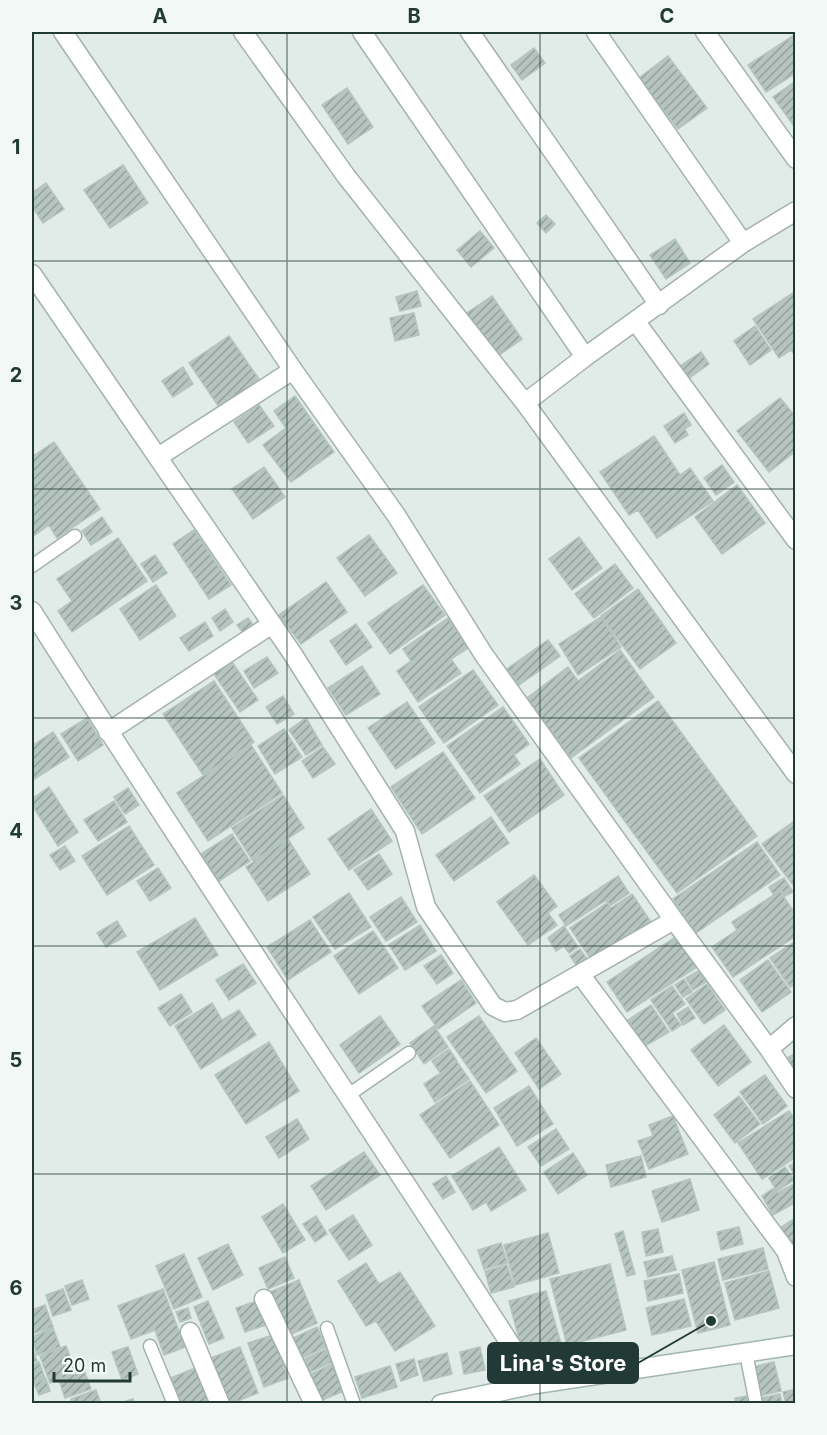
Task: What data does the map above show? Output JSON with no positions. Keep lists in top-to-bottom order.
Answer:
{
  "places": ["Lina's Store"],
  "scale_bar": "20 m",
  "grid": {
    "columns": ["A", "B", "C"],
    "rows": [
      "1",
      "2",
      "3",
      "4",
      "5",
      "6"
    ]
  }
}
